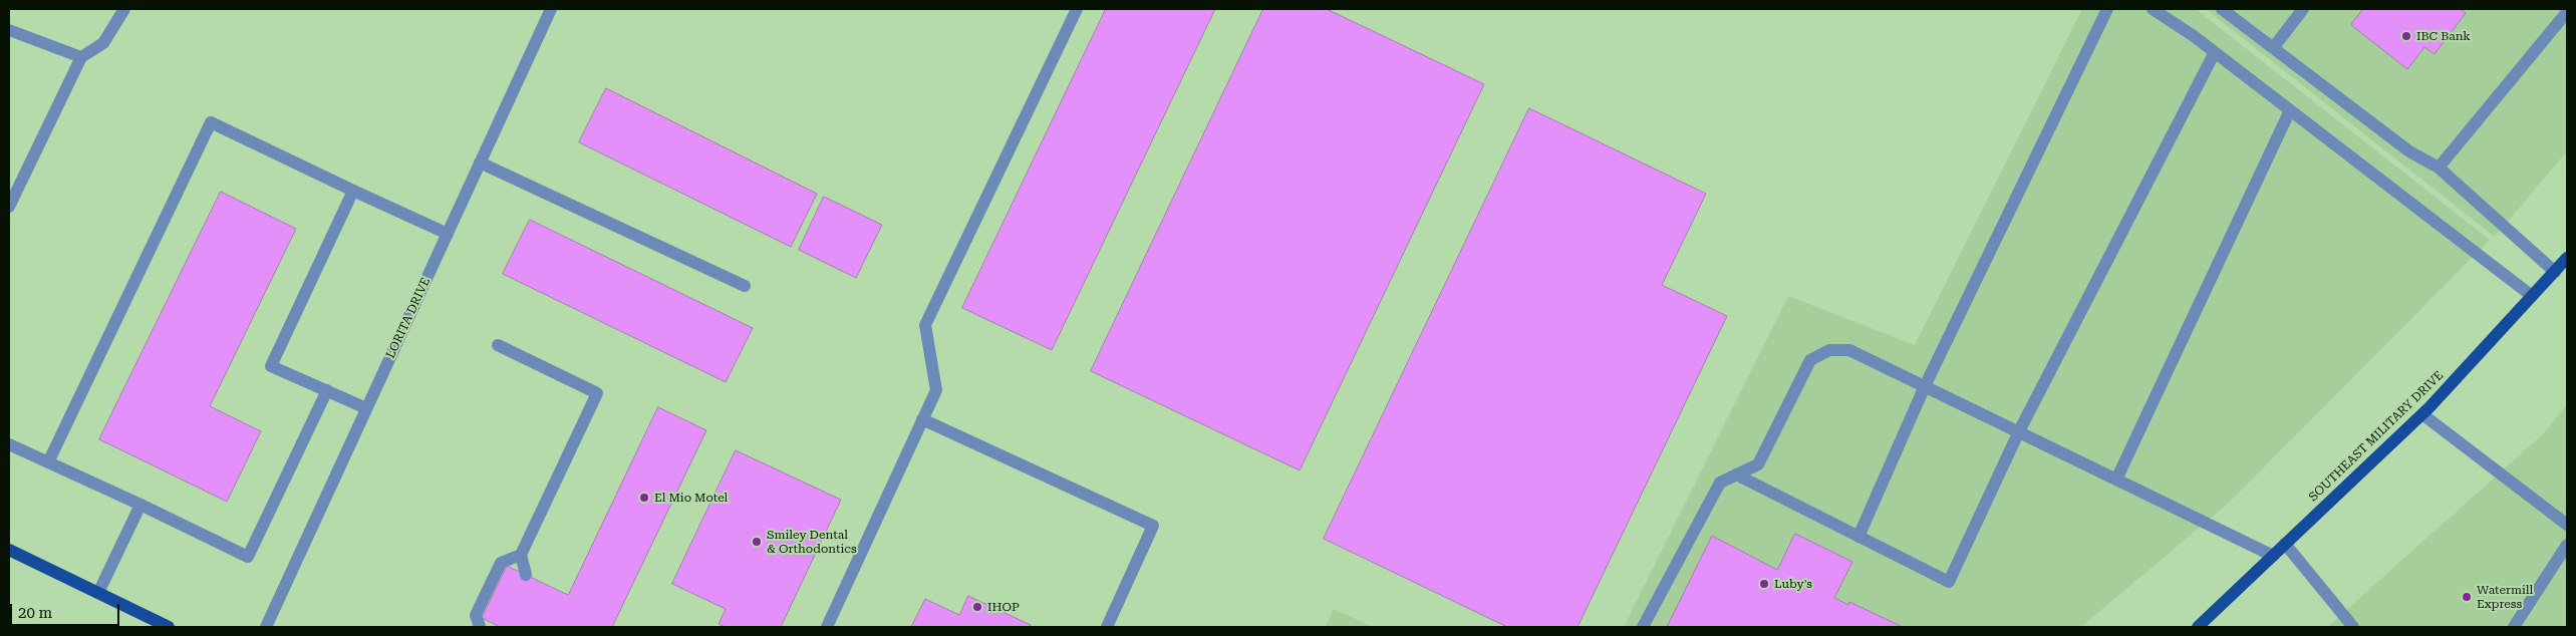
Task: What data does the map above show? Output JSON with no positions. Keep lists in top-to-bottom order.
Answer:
{
  "streets": {
    "main road": ["SOUTHEAST MILITARY DRIVE"],
    "street": ["LORITA DRIVE"]
  },
  "places": [
    "IBC Bank",
    "El Mio Motel",
    "Smiley Dental & Orthodontics",
    "Luby's",
    "Watermill Express",
    "IHOP"
  ],
  "scale_bar": "20 m"
}
